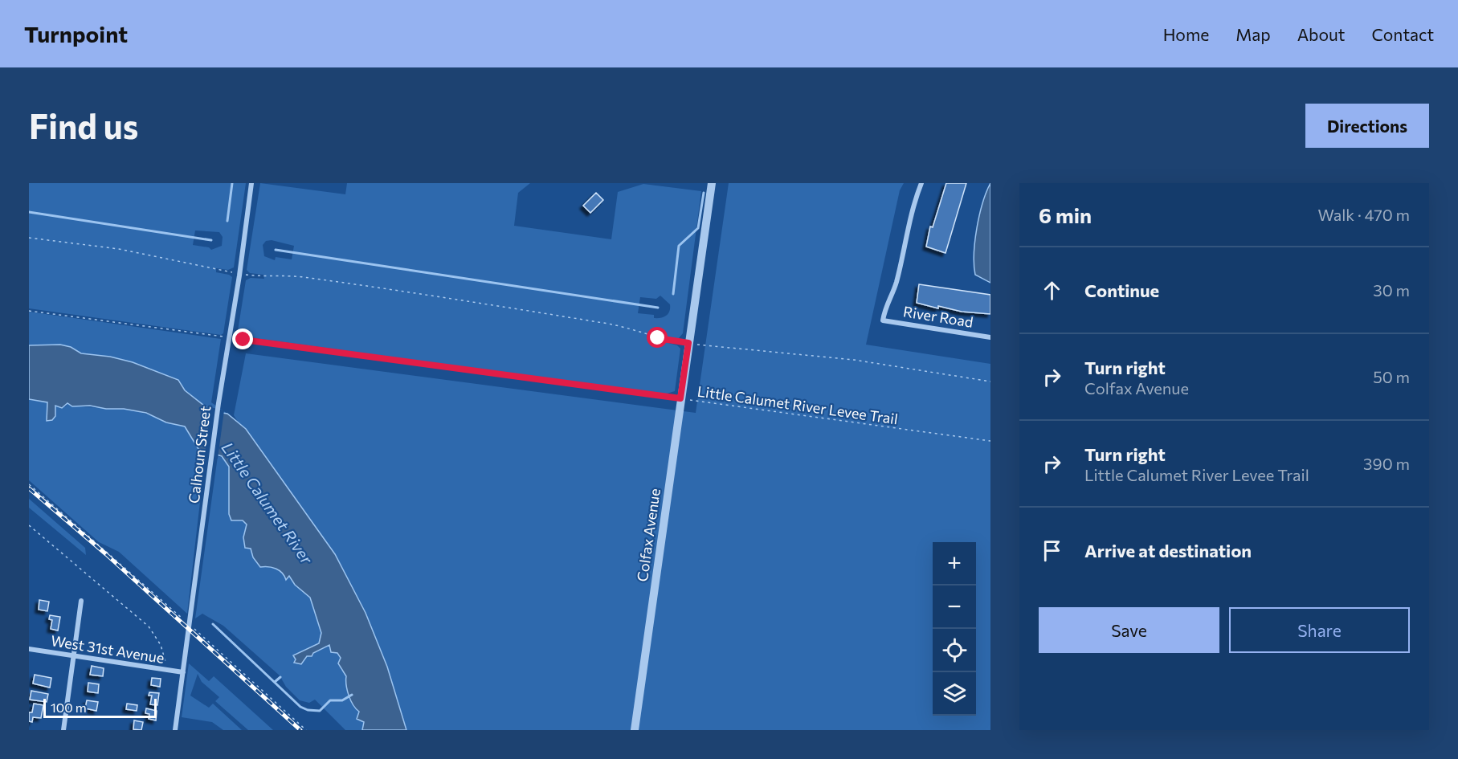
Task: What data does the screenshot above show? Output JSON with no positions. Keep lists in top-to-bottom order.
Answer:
{
  "streets": {
    "street": [
      "River Road",
      "Calhoun Street",
      "Colfax Avenue",
      "West 31st Avenue"
    ],
    "path": ["Little Calumet River Levee Trail"]
  },
  "crossings": [
    ["Little Calumet River Levee Trail", "Calhoun Street"],
    ["Little Calumet River Levee Trail", "Colfax Avenue"],
    ["Calhoun Street", "West 31st Avenue"]
  ],
  "water": ["Little Calumet River"],
  "scale_bar": "100 m",
  "page": {
    "header": "Turnpoint",
    "nav": [
      "Home",
      "Map",
      "About",
      "Contact"
    ],
    "buttons": [
      "Directions",
      ["Save", "Share"]
    ],
    "title": "Find us",
    "heading": ["6 min", "Walk · 470 m"],
    "list": [
      ["Continue", "30 m"],
      ["Turn right", "Colfax Avenue", "50 m"],
      ["Turn right", "Little Calumet River Levee Trail", "390 m"],
      "Arrive at destination"
    ],
    "map_buttons": ["+", "−"],
    "scale": "100 m"
  }
}
